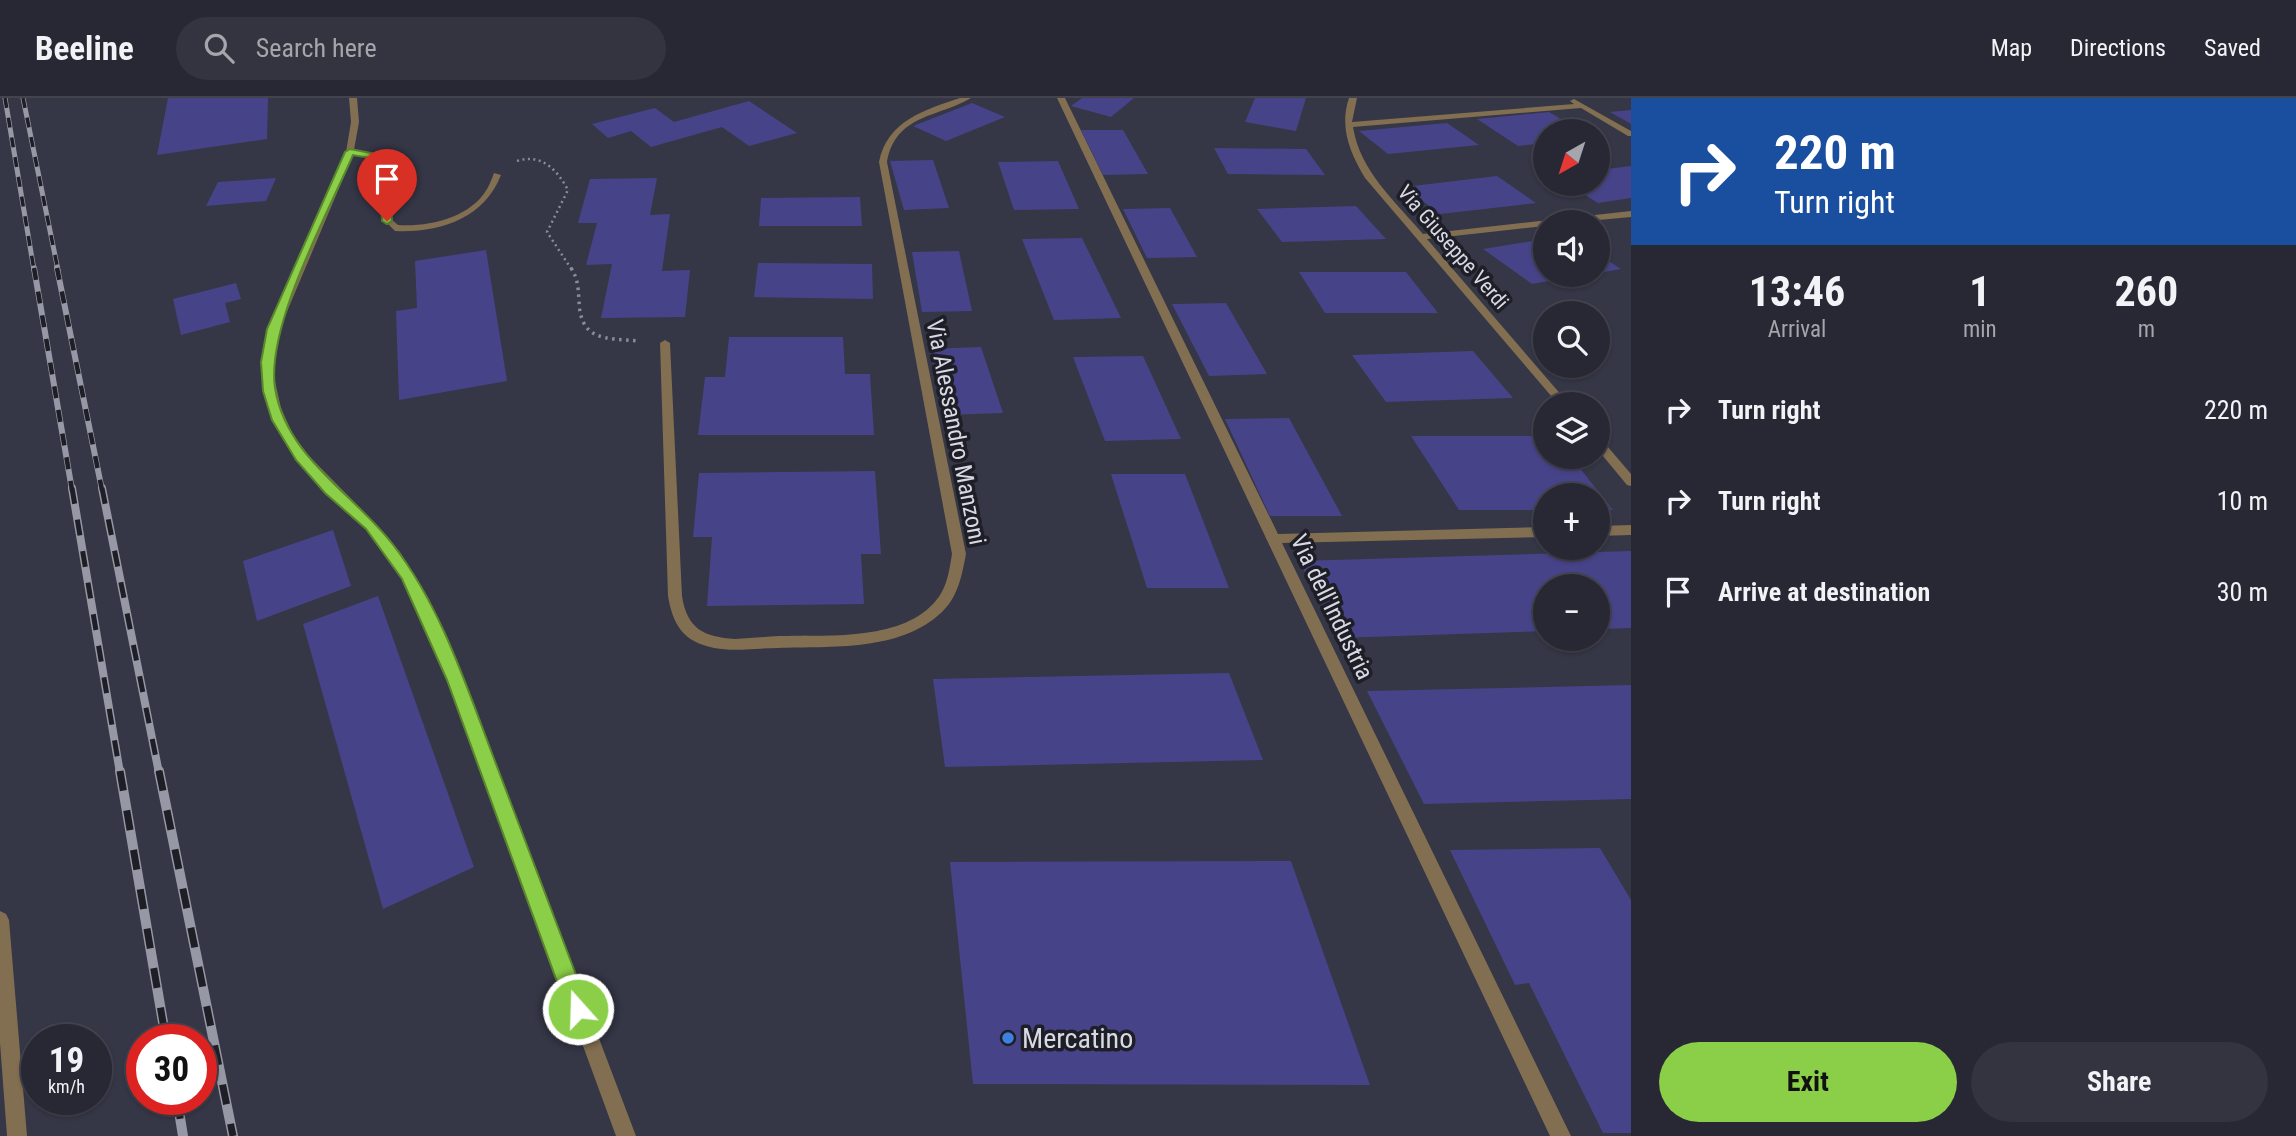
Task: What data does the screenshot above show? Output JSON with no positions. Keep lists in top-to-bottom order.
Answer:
{
  "streets": {
    "street": ["Via Giuseppe Verdi", "Via Alessandro Manzoni", "Via dell'Industria"]
  },
  "places": ["Mercatino"],
  "north": "bottom left",
  "page": {
    "header": "Beeline",
    "search": "Search here",
    "nav": ["Map", "Directions", "Saved"],
    "turn": ["220 m", "Turn right"],
    "map_buttons": ["+", "−"],
    "eta": [
      "13:46",
      "Arrival",
      "1",
      "min",
      "260",
      "m"
    ],
    "list": [
      {
        "name": "Turn right",
        "value": "220 m"
      },
      {
        "name": "Turn right",
        "value": "10 m"
      },
      {
        "name": "Arrive at destination",
        "value": "30 m"
      }
    ],
    "speed": "19 km/h",
    "limit": "30",
    "buttons": ["Exit", "Share"]
  }
}
